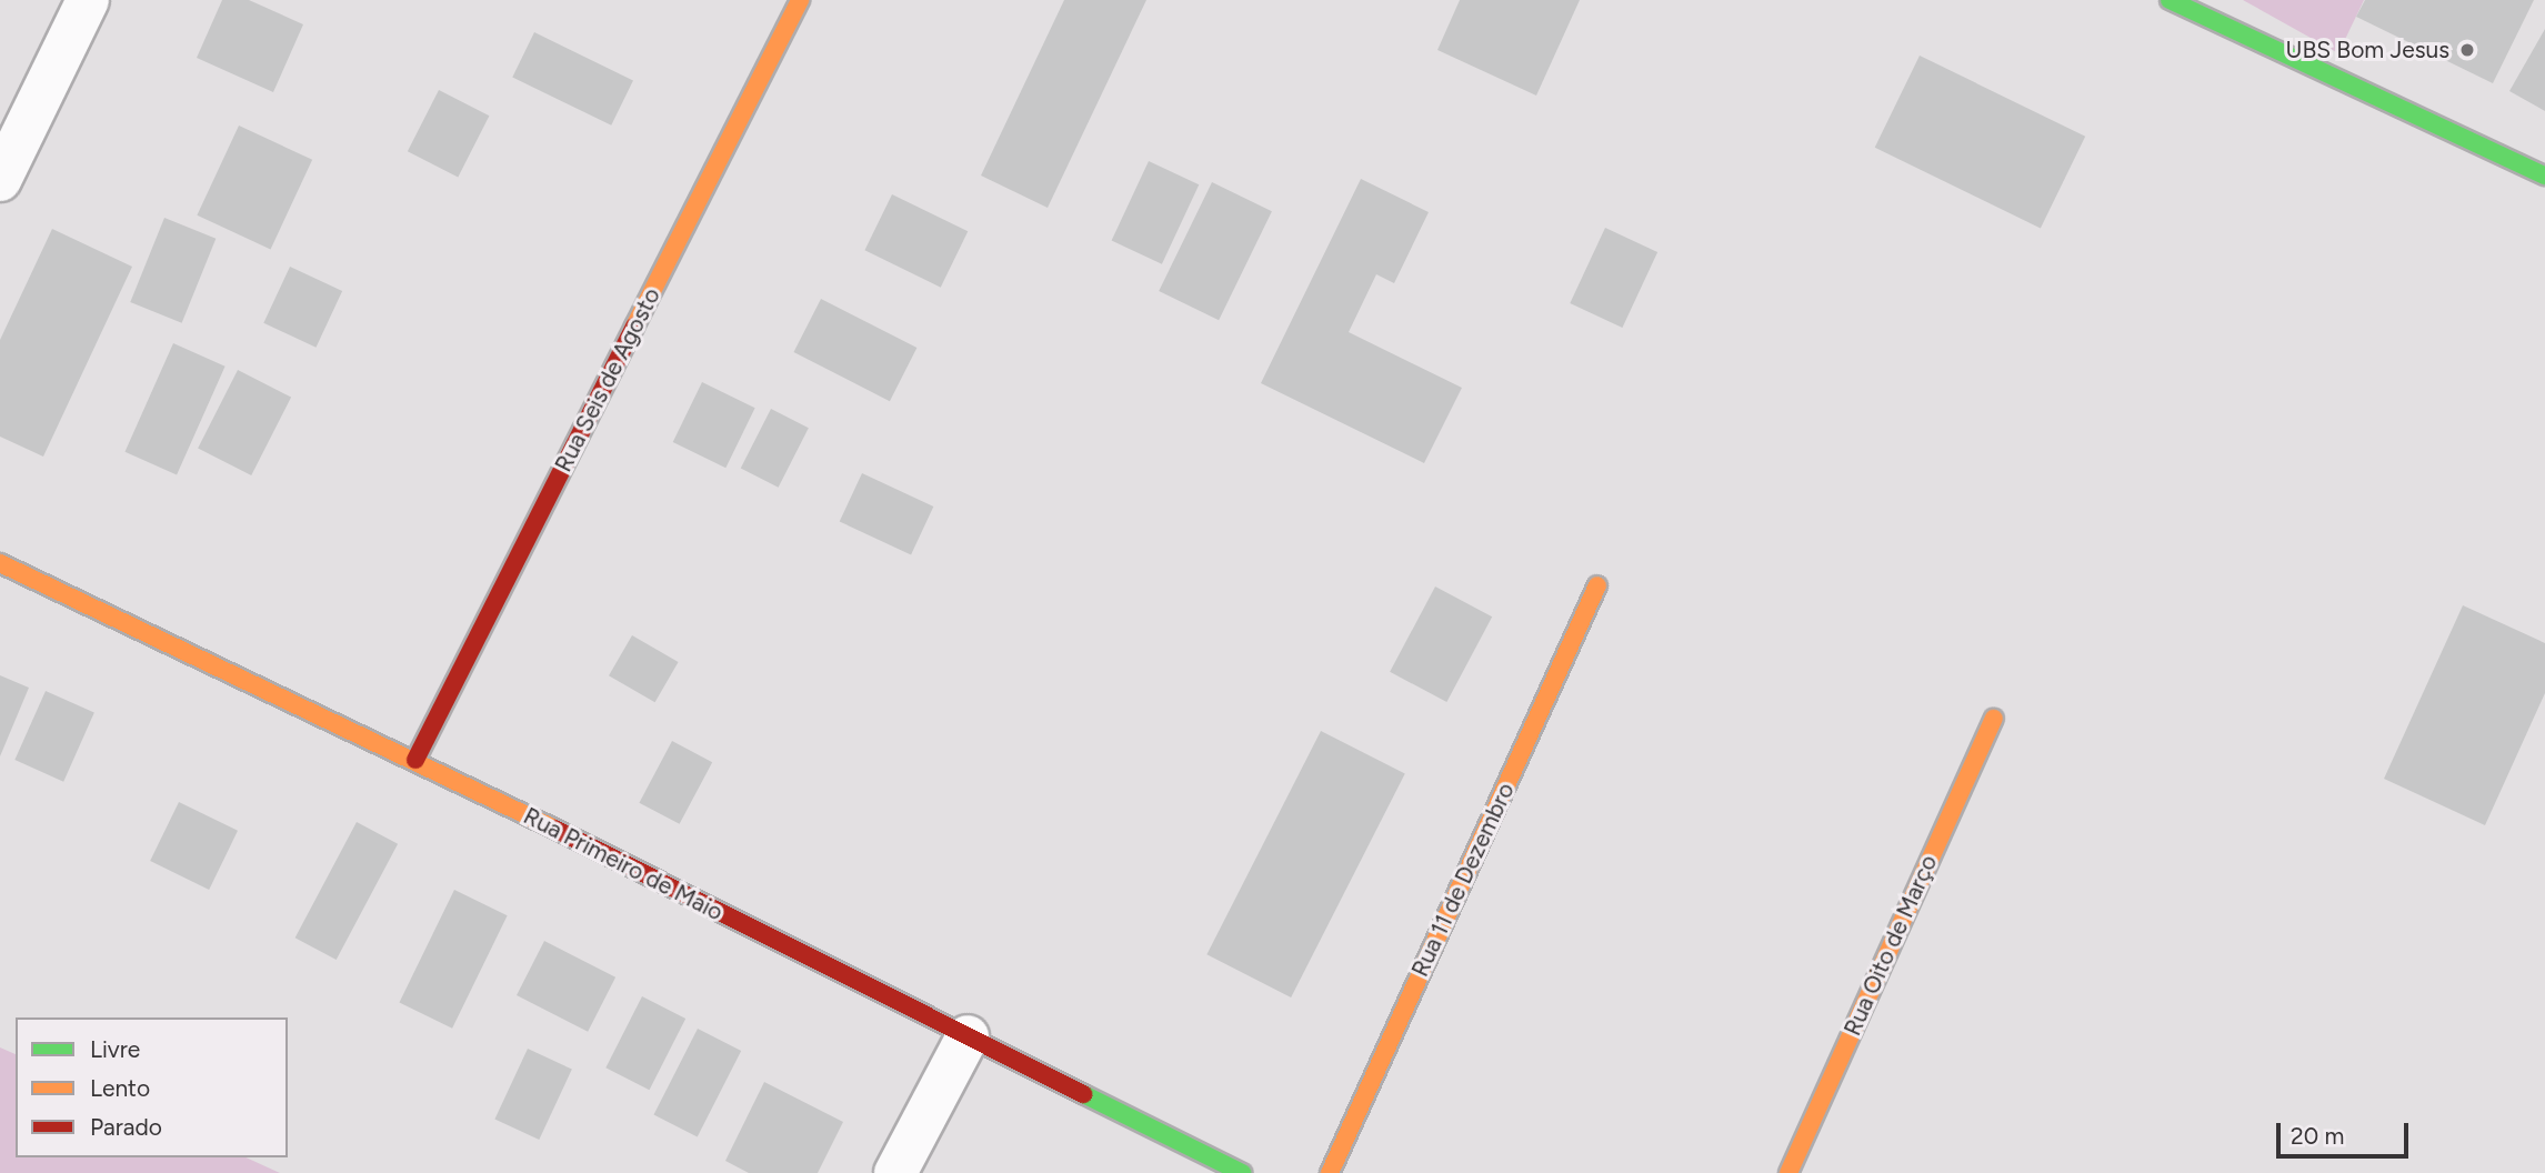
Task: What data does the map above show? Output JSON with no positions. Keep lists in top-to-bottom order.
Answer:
{
  "streets": {
    "street": [
      "Rua Seis de Agosto",
      "Rua Primeiro de Maio",
      "Rua 11 de Dezembro",
      "Rua Oito de Março"
    ]
  },
  "crossings": [
    ["Rua Seis de Agosto", "Rua Primeiro de Maio"]
  ],
  "places": ["UBS Bom Jesus"],
  "legend": ["Livre", "Lento", "Parado"],
  "scale_bar": "20 m"
}
